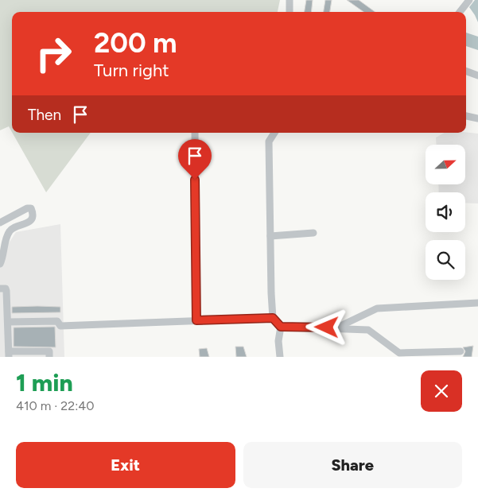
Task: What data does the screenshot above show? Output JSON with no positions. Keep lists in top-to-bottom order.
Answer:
{
  "north": "right",
  "page": {
    "turn": ["200 m", "Turn right"],
    "then": "Then",
    "heading": ["1 min", "410 m · 22:40"],
    "buttons": ["Exit", "Share"]
  }
}
